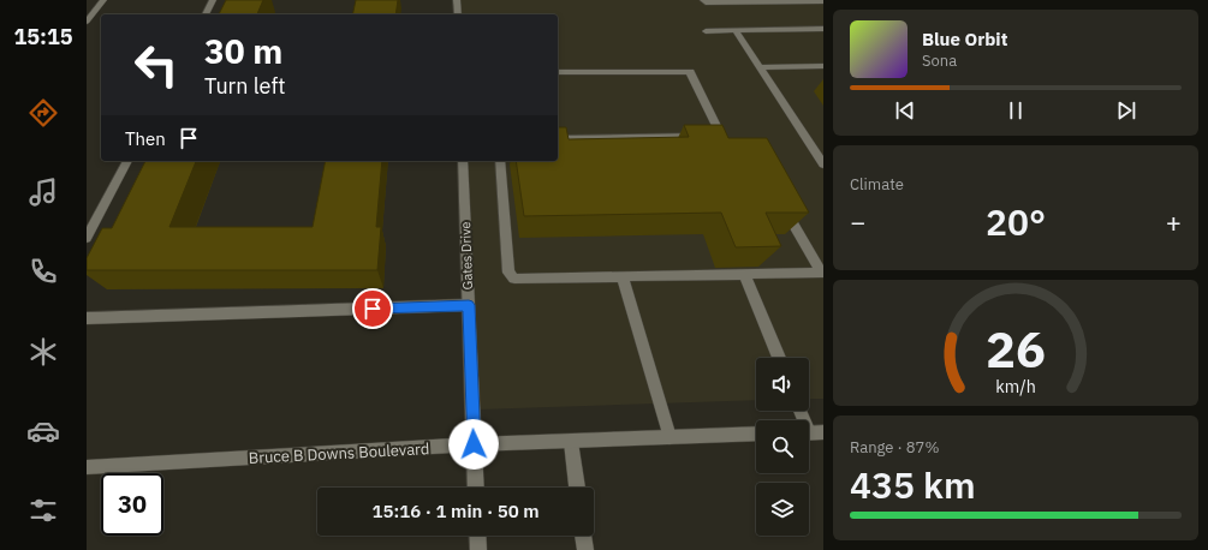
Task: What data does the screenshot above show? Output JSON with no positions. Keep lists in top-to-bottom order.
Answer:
{
  "streets": {
    "street": ["Gates Drive", "Bruce B Downs Boulevard"]
  },
  "crossings": [
    ["Gates Drive", "Bruce B Downs Boulevard"]
  ],
  "page": {
    "tabs": "15:15",
    "turn": ["30 m", "Turn left"],
    "song": ["Blue Orbit", "Sona"],
    "then": "Then",
    "tile": [
      "Climate",
      ["Range · 87%", "435 km"]
    ],
    "heat": ["−", "20°", "+"],
    "limit": "30",
    "trip": "15:16 · 1 min · 50 m",
    "gauge": ["26", "km/h"]
  }
}
